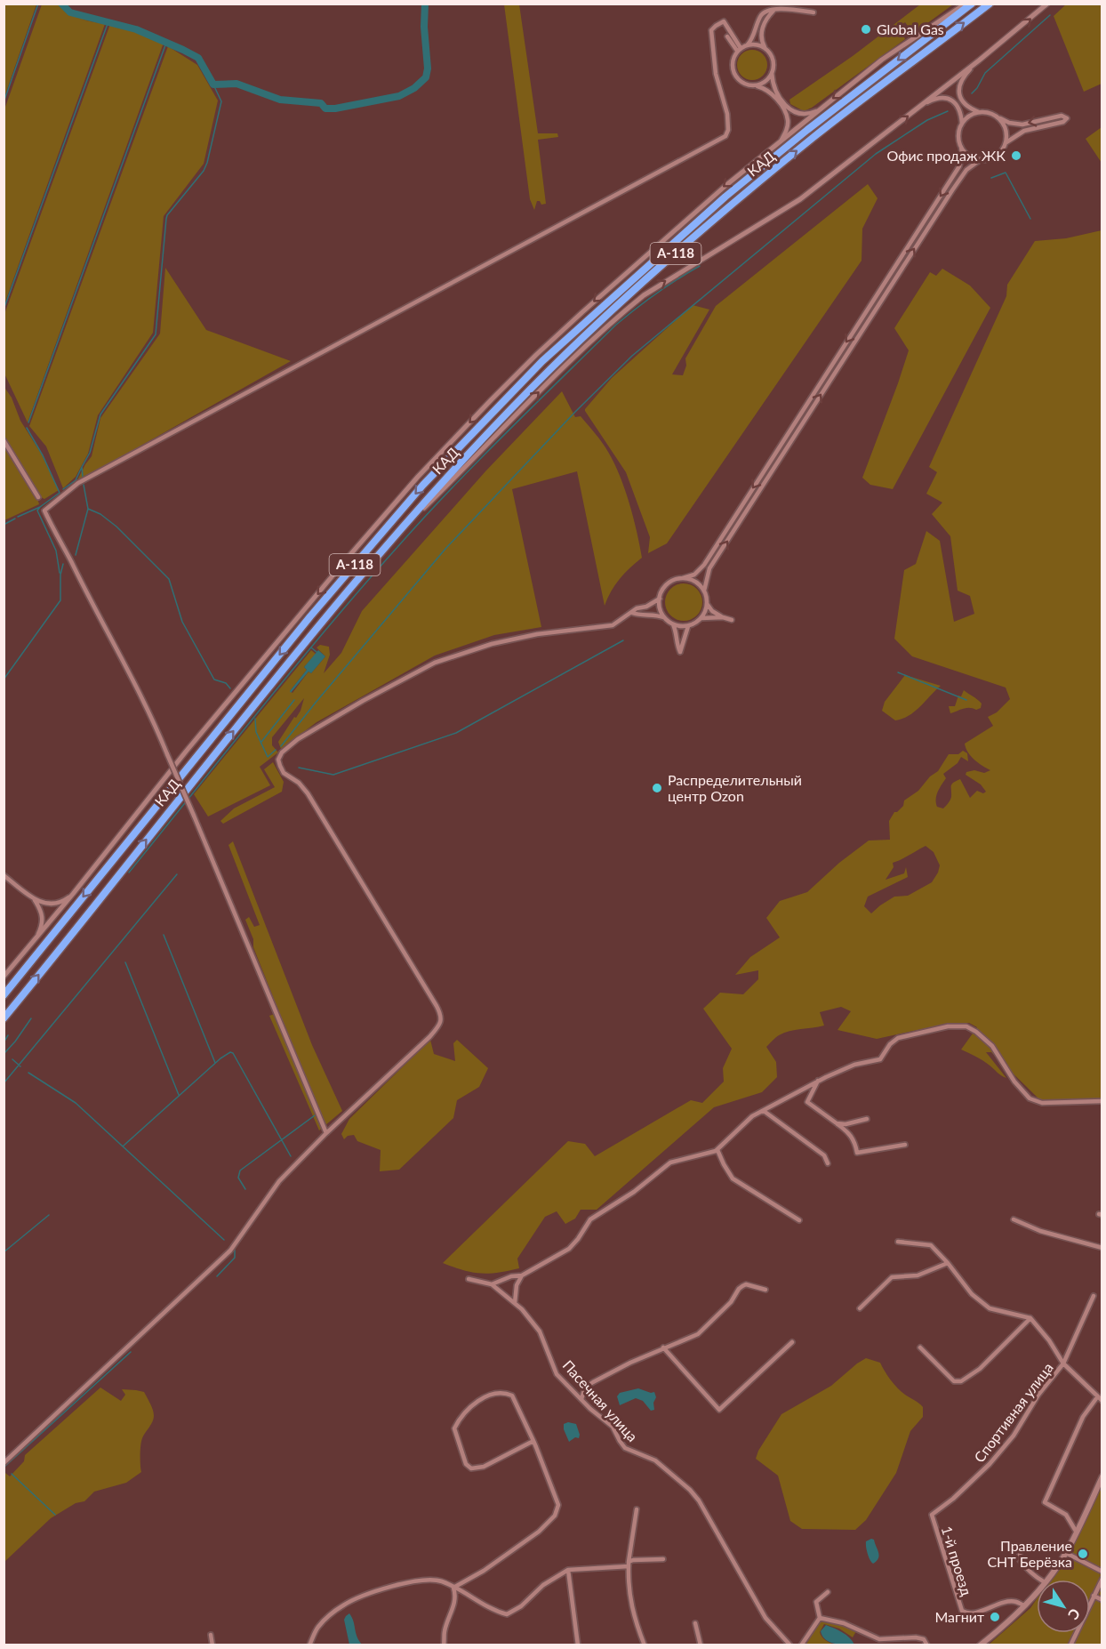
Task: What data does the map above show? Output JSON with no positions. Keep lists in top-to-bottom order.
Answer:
{
  "streets": {
    "highway": ["КАД", "А-118"],
    "street": ["Пасечная улица", "Спортивная улица", "1-й проезд"]
  },
  "crossings": [
    ["Спортивная улица", "1-й проезд"]
  ],
  "places": [
    "Global Gas",
    "Офис продаж ЖК",
    "Распределительный центр Ozon",
    "Правление СНТ Берёзка",
    "Магнит"
  ],
  "north": "bottom right"
}
